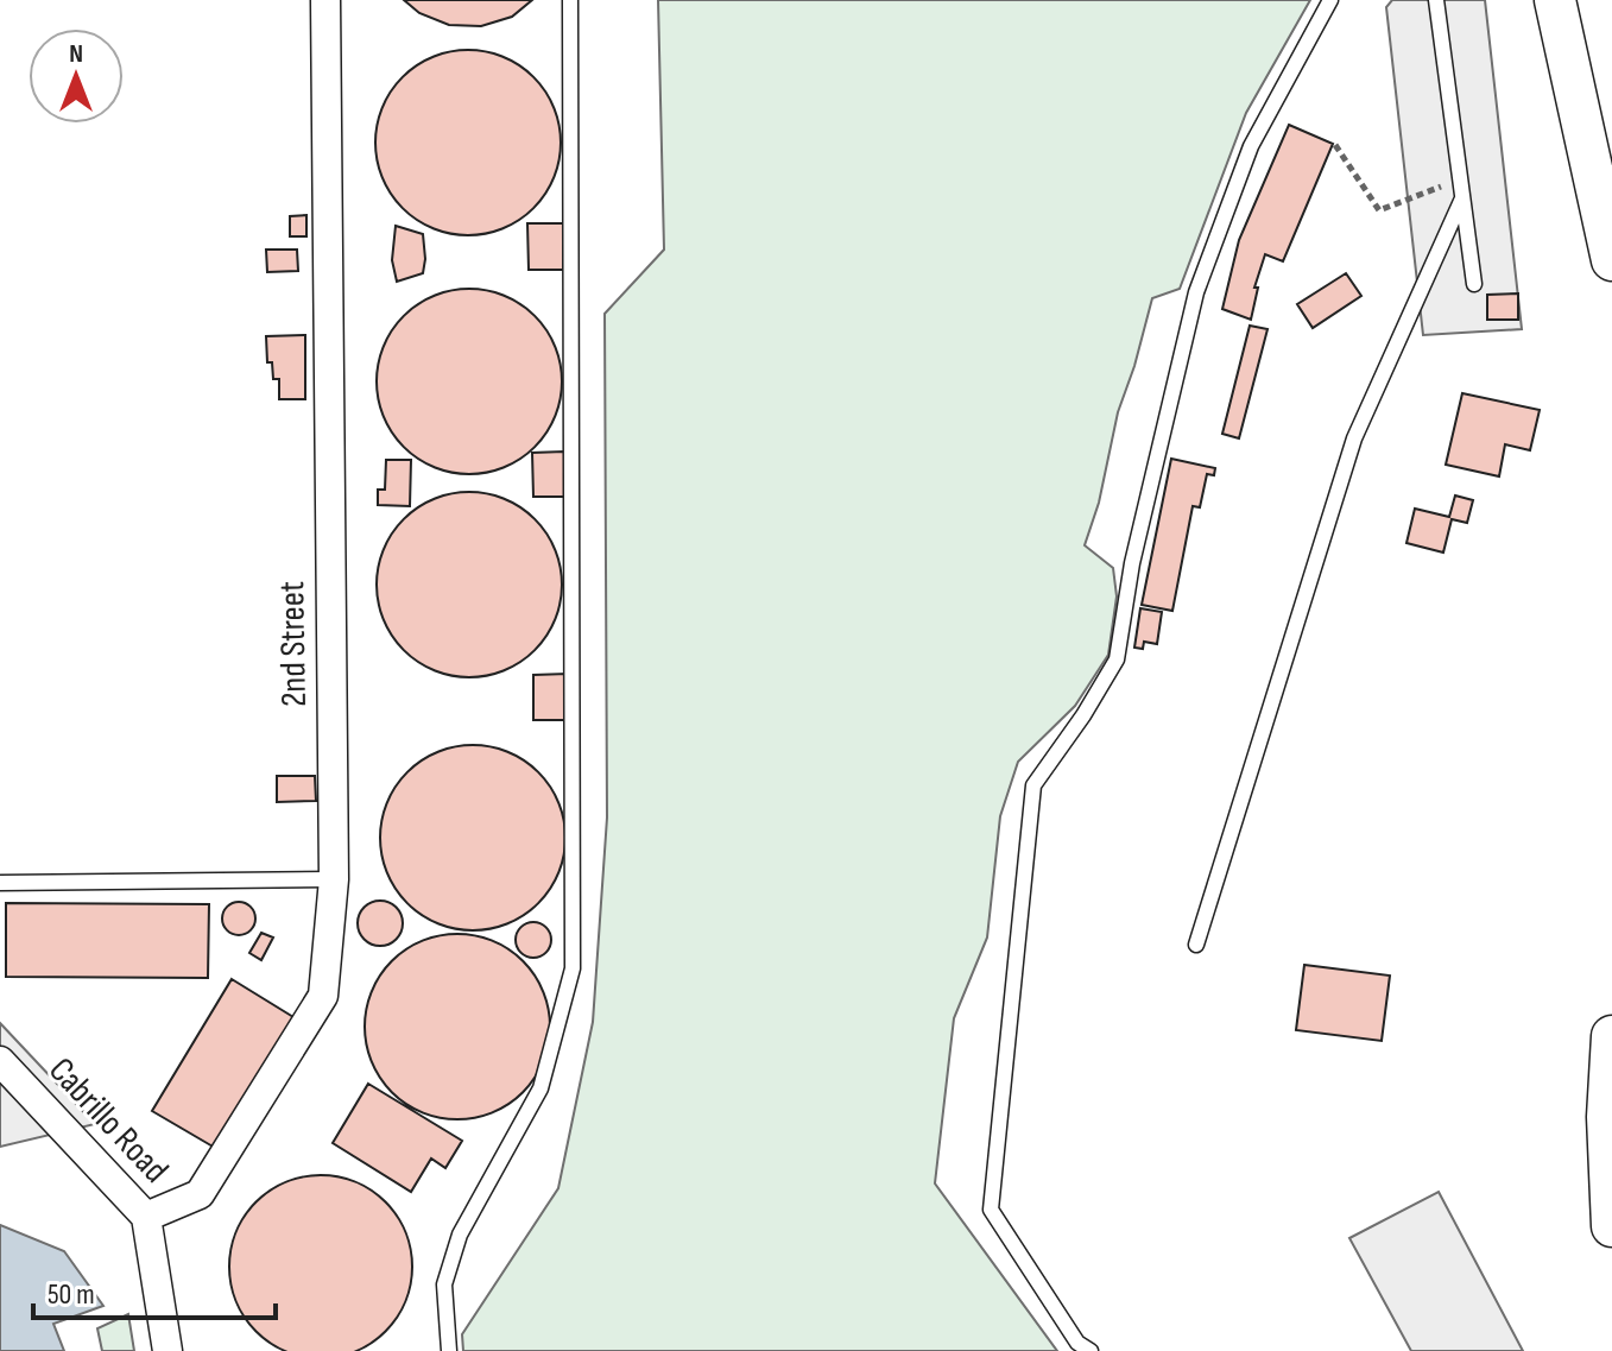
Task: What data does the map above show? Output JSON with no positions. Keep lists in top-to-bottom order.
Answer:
{
  "streets": {
    "street": ["2nd Street", "Cabrillo Road"]
  },
  "crossings": [
    ["2nd Street", "Cabrillo Road"]
  ],
  "scale_bar": "50 m",
  "north": "top"
}
